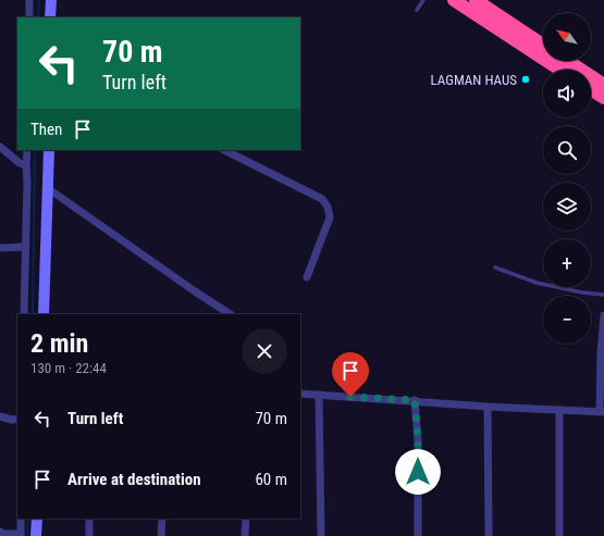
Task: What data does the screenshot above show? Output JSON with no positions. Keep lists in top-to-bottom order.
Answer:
{
  "places": ["LAGMAN HAUS"],
  "north": "top left",
  "page": {
    "map_buttons": ["+", "−"],
    "turn": ["70 m", "Turn left"],
    "then": "Then",
    "heading": ["2 min", "130 m · 22:44"],
    "list": [
      {
        "name": "Turn left",
        "value": "70 m"
      },
      {
        "name": "Arrive at destination",
        "value": "60 m"
      }
    ]
  }
}
